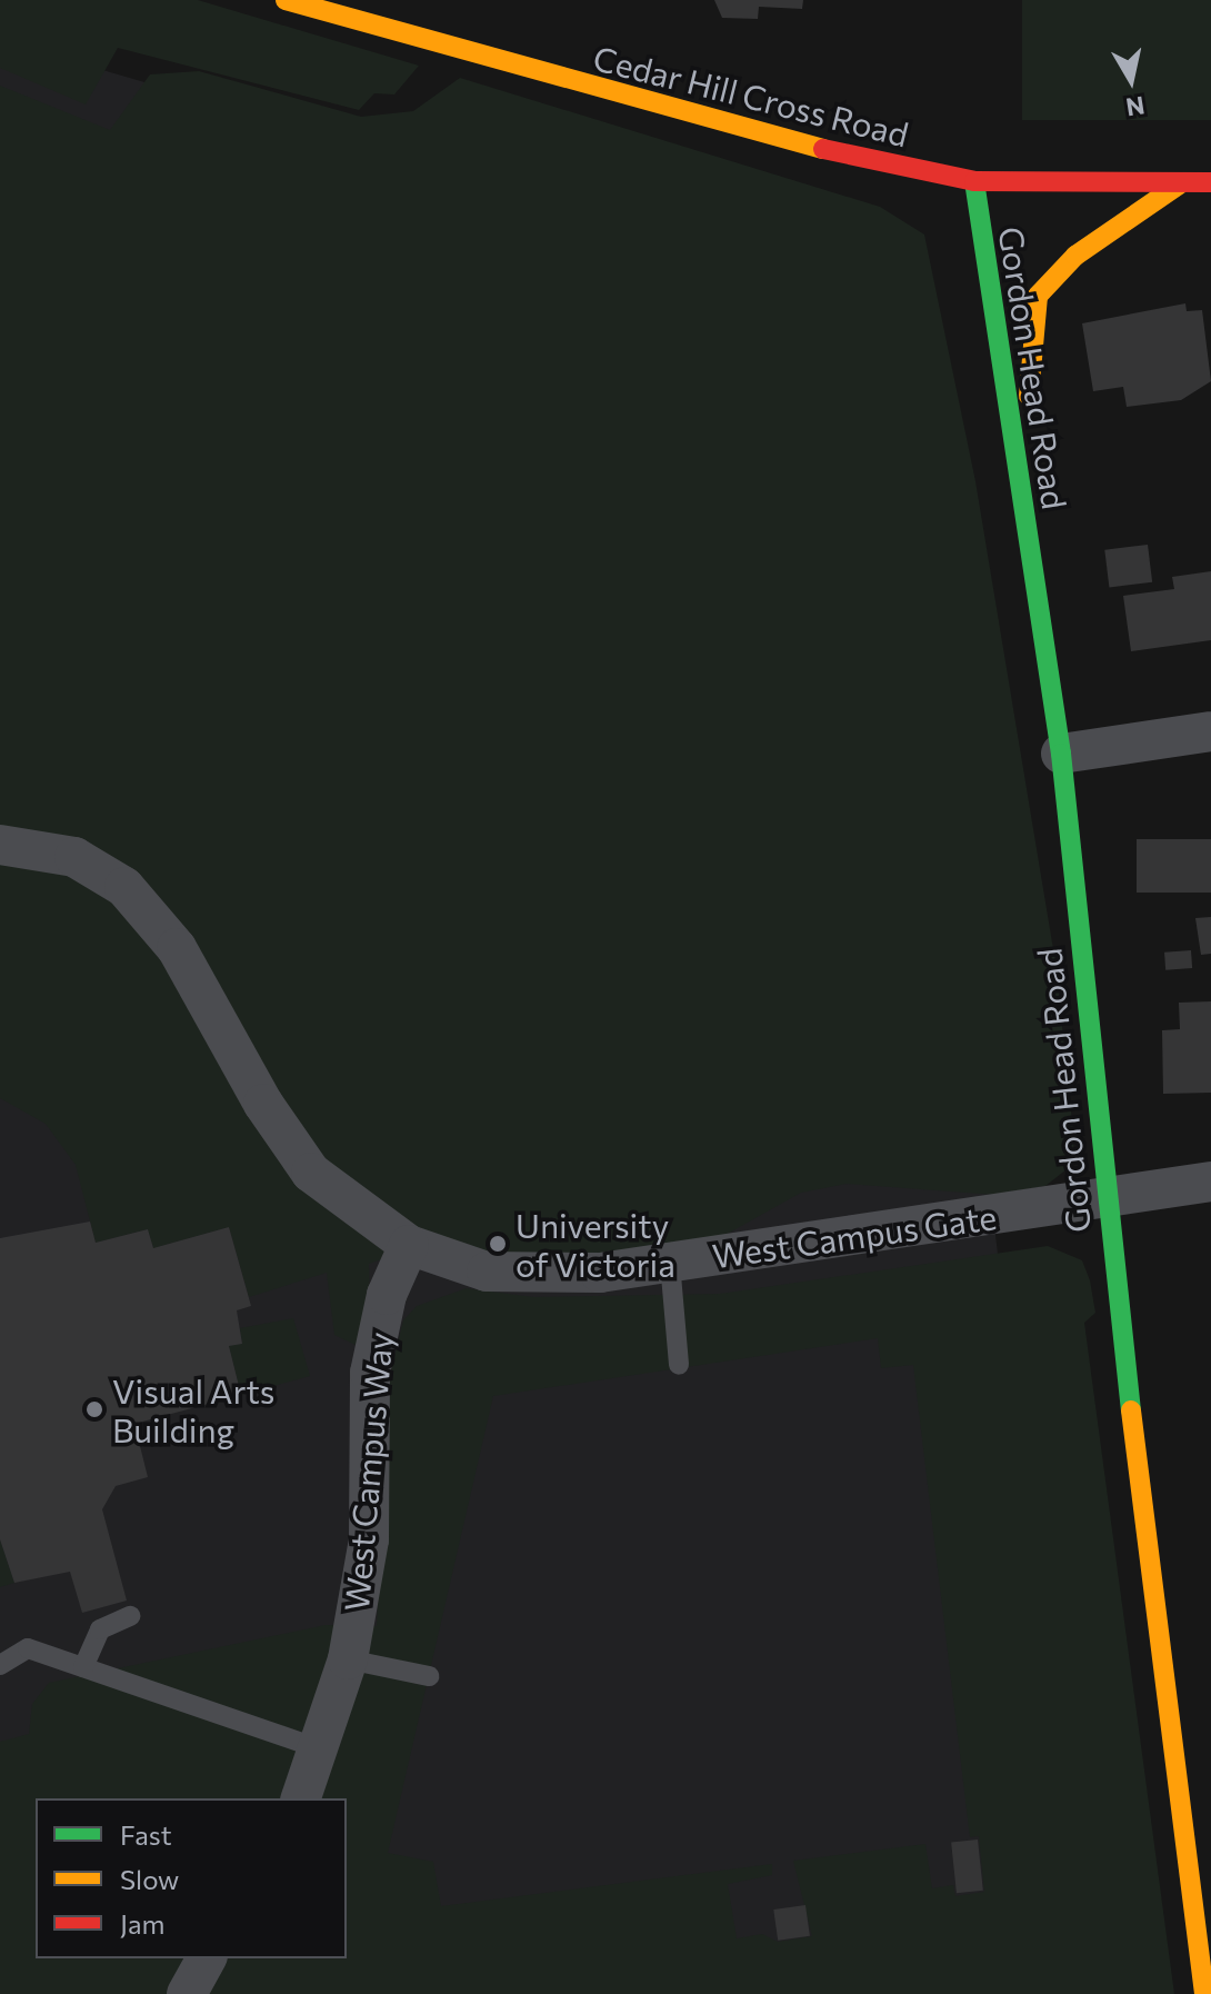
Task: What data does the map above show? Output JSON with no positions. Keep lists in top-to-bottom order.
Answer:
{
  "streets": {
    "street": [
      "Cedar Hill Cross Road",
      "Gordon Head Road",
      "West Campus Gate",
      "West Campus Way"
    ]
  },
  "crossings": [
    ["Cedar Hill Cross Road", "Gordon Head Road"],
    ["Gordon Head Road", "West Campus Gate"],
    ["West Campus Gate", "West Campus Way"]
  ],
  "places": ["University of Victoria", "Visual Arts Building"],
  "legend": ["Fast", "Slow", "Jam"],
  "north": "bottom"
}
